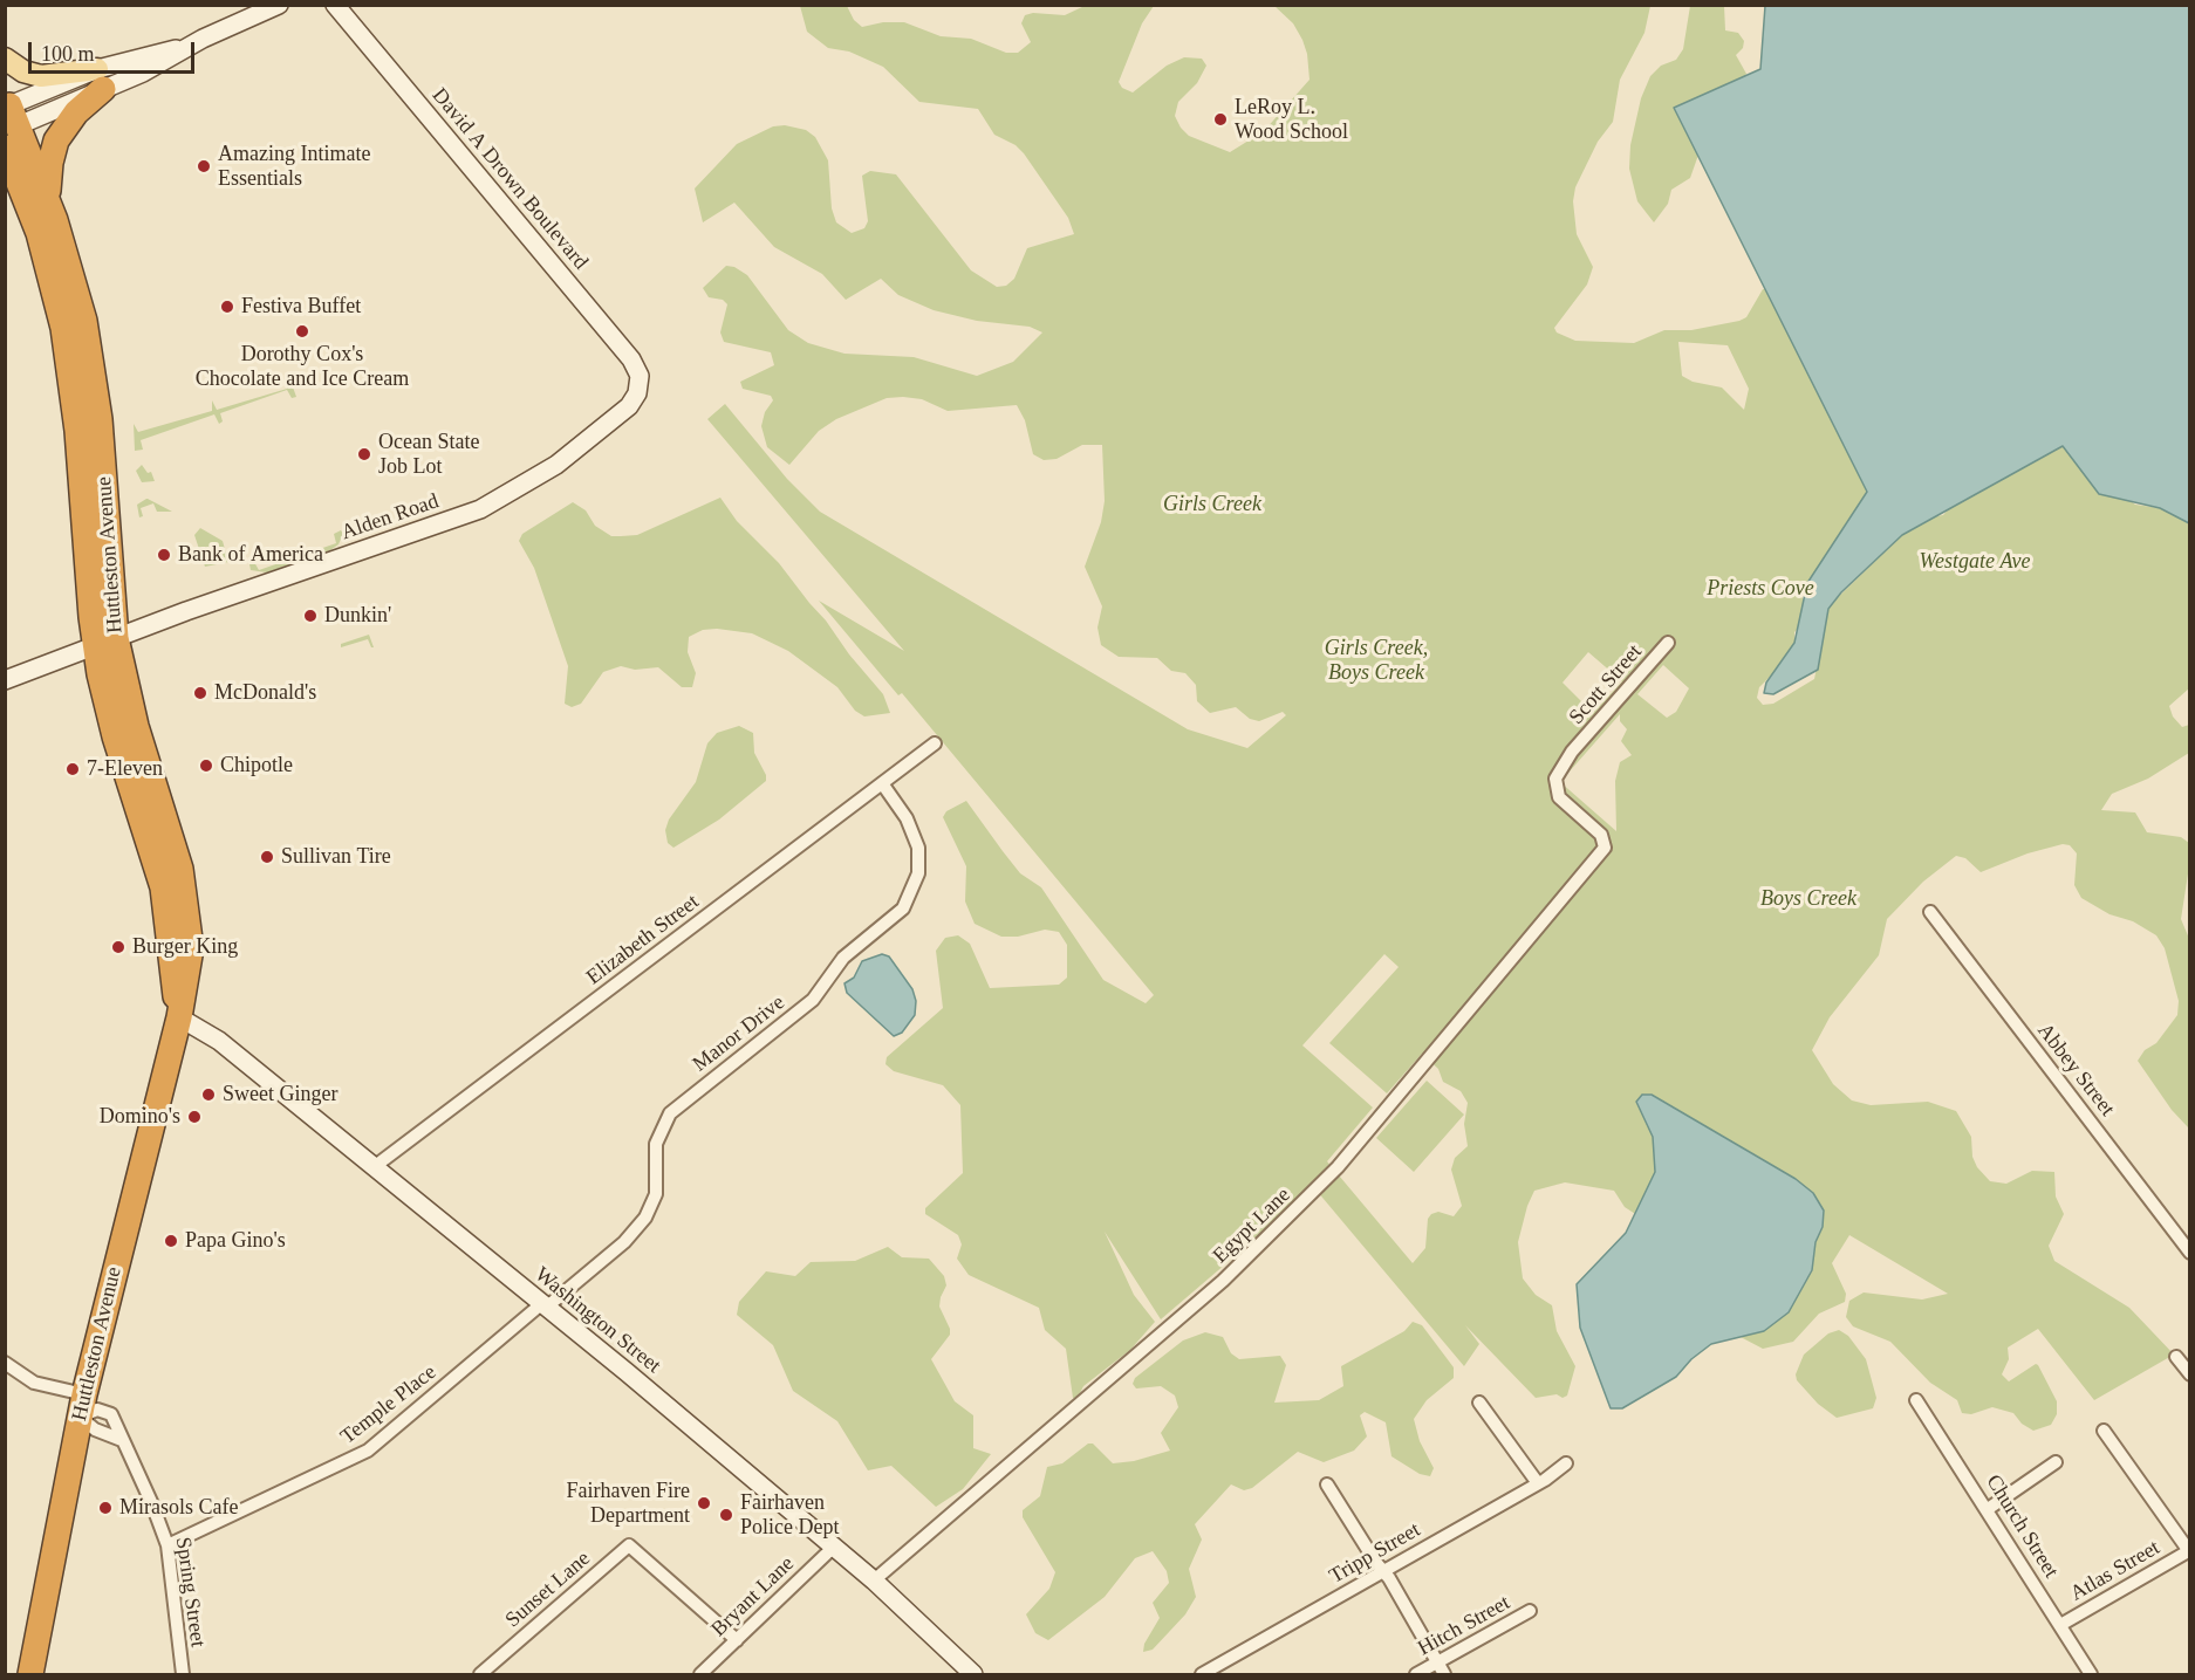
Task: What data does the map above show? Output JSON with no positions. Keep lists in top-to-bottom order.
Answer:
{
  "streets": {
    "highway": ["Huttleston Avenue"],
    "main road": ["David A Drown Boulevard", "Alden Road", "Washington Street"],
    "street": [
      "Scott Street",
      "Elizabeth Street",
      "Manor Drive",
      "Abbey Street",
      "Egypt Lane",
      "Temple Place",
      "Church Street",
      "Tripp Street",
      "Atlas Street",
      "Sunset Lane",
      "Spring Street",
      "Bryant Lane",
      "Hitch Street"
    ]
  },
  "crossings": [
    ["David A Drown Boulevard", "Alden Road"],
    ["Alden Road", "Huttleston Avenue"],
    ["Huttleston Avenue", "Washington Street"],
    ["Huttleston Avenue", "Spring Street"],
    ["Scott Street", "Egypt Lane"],
    ["Elizabeth Street", "Manor Drive"],
    ["Elizabeth Street", "Washington Street"],
    ["Manor Drive", "Washington Street"],
    ["Manor Drive", "Temple Place"],
    ["Egypt Lane", "Washington Street"],
    ["Washington Street", "Temple Place"],
    ["Washington Street", "Bryant Lane"],
    ["Temple Place", "Spring Street"],
    ["Church Street", "Atlas Street"],
    ["Sunset Lane", "Bryant Lane"]
  ],
  "parks": [
    "Girls Creek",
    "Westgate Ave",
    "Priests Cove",
    "Girls Creek, Boys Creek",
    "Boys Creek"
  ],
  "places": [
    "LeRoy L. Wood School",
    "Amazing Intimate Essentials",
    "Festiva Buffet",
    "Dorothy Cox's Chocolate and Ice Cream",
    "Ocean State Job Lot",
    "Bank of America",
    "Dunkin'",
    "McDonald's",
    "Chipotle",
    "7-Eleven",
    "Sullivan Tire",
    "Burger King",
    "Sweet Ginger",
    "Domino's",
    "Papa Gino's",
    "Fairhaven Fire Department",
    "Mirasols Cafe",
    "Fairhaven Police Dept"
  ],
  "scale_bar": "100 m"
}
